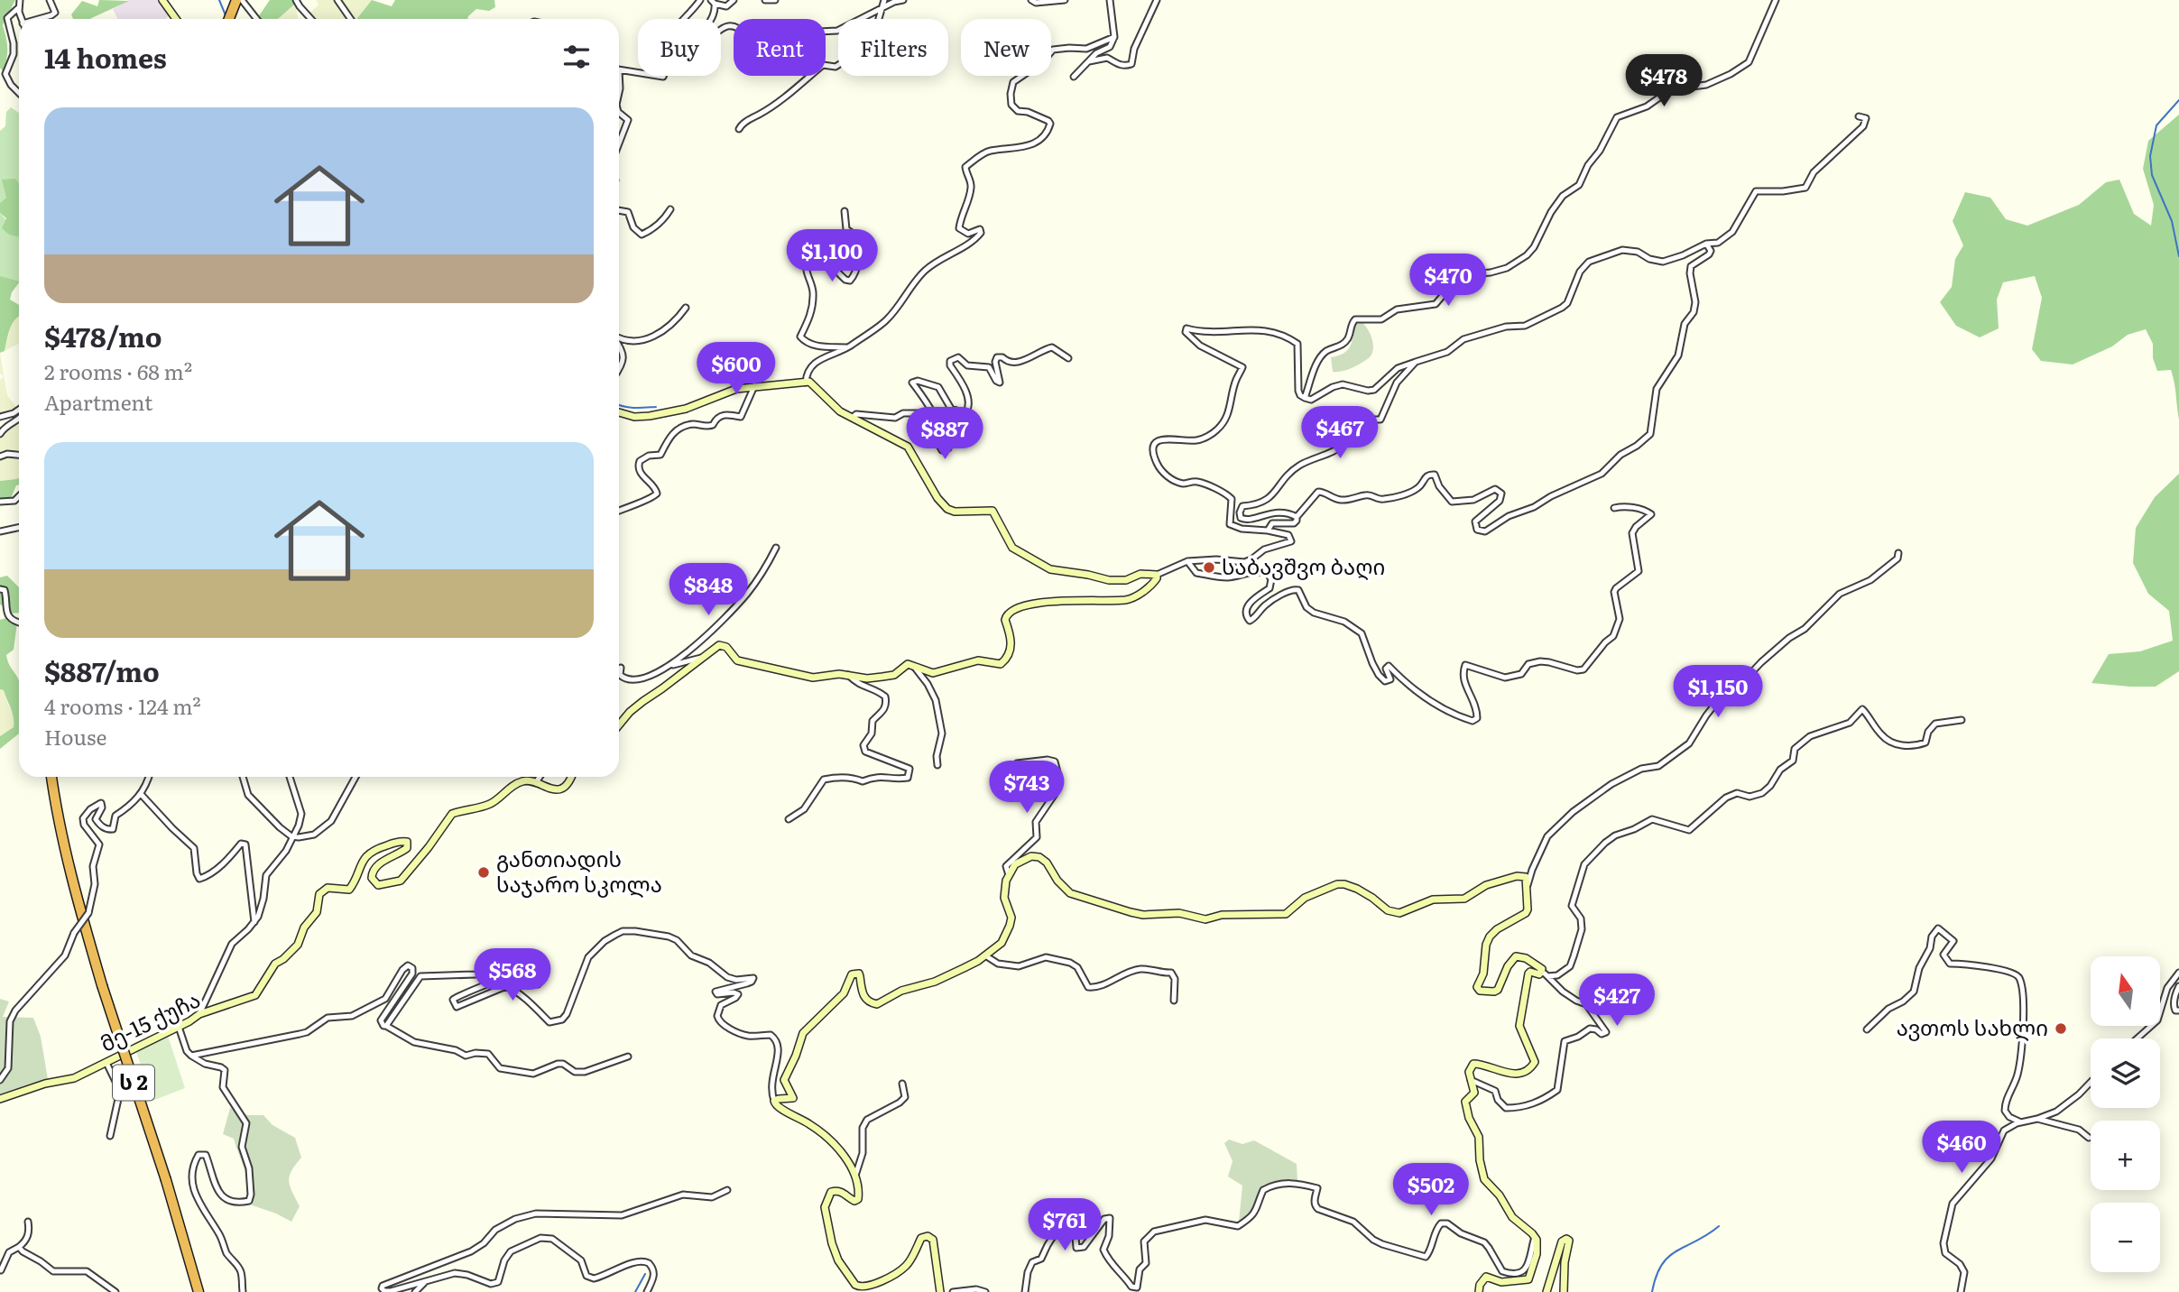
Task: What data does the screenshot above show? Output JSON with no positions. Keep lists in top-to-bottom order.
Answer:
{
  "streets": {
    "highway": ["ს 2"],
    "street": ["მე-15 ქუჩა"]
  },
  "places": ["საბავშვო ბაღი", "განთიადის საჯარო სკოლა", "ავთოს სახლი"],
  "north": "top",
  "page": {
    "chip": [
      "Buy",
      "Rent",
      "Filters",
      "New"
    ],
    "heading": "14 homes",
    "price": [
      "$478",
      "$1,100",
      "$470",
      "$600",
      "$467",
      "$887",
      "$848",
      "$1,150",
      "$743",
      "$568",
      "$427",
      "$460",
      "$502",
      "$761"
    ],
    "list": [
      {
        "name": "$478/mo",
        "note": "2 rooms · 68 m² · Apartment"
      },
      {
        "name": "$887/mo",
        "note": "4 rooms · 124 m² · House"
      }
    ],
    "map_buttons": ["+", "−"]
  }
}
